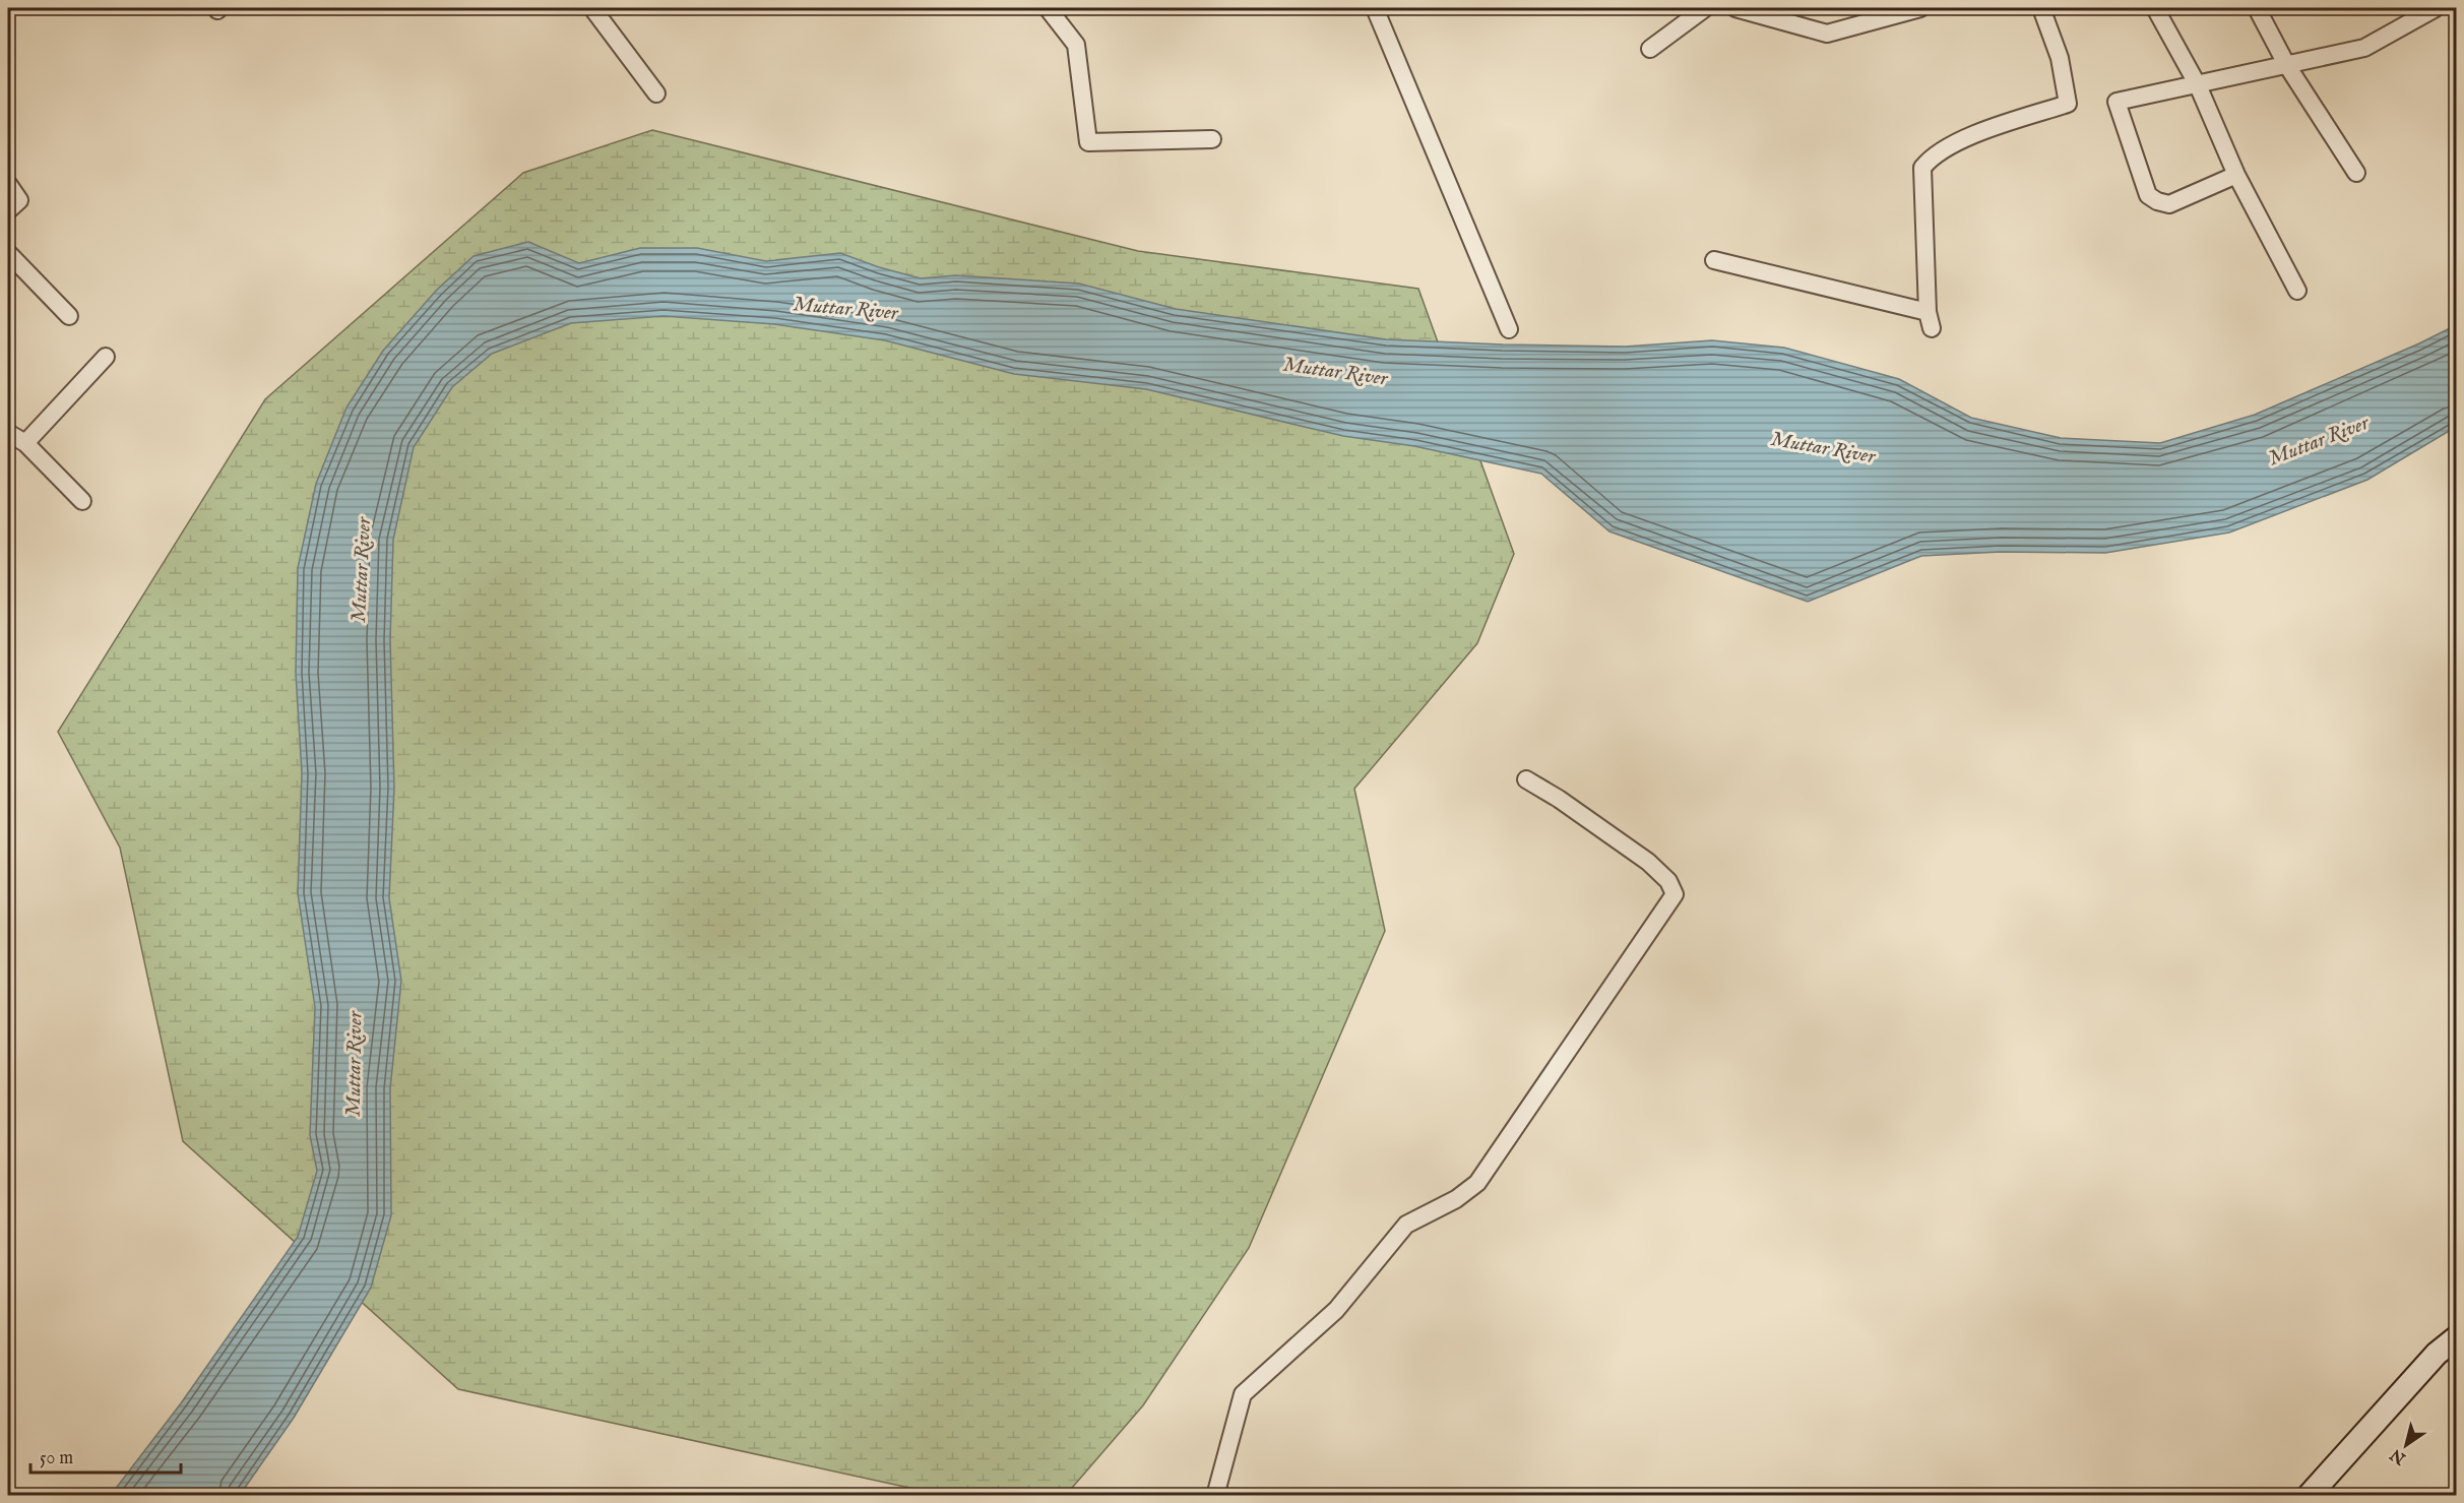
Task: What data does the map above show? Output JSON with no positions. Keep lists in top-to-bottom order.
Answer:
{
  "water": ["Muttar River"],
  "scale_bar": "50 m",
  "north": "bottom left"
}
